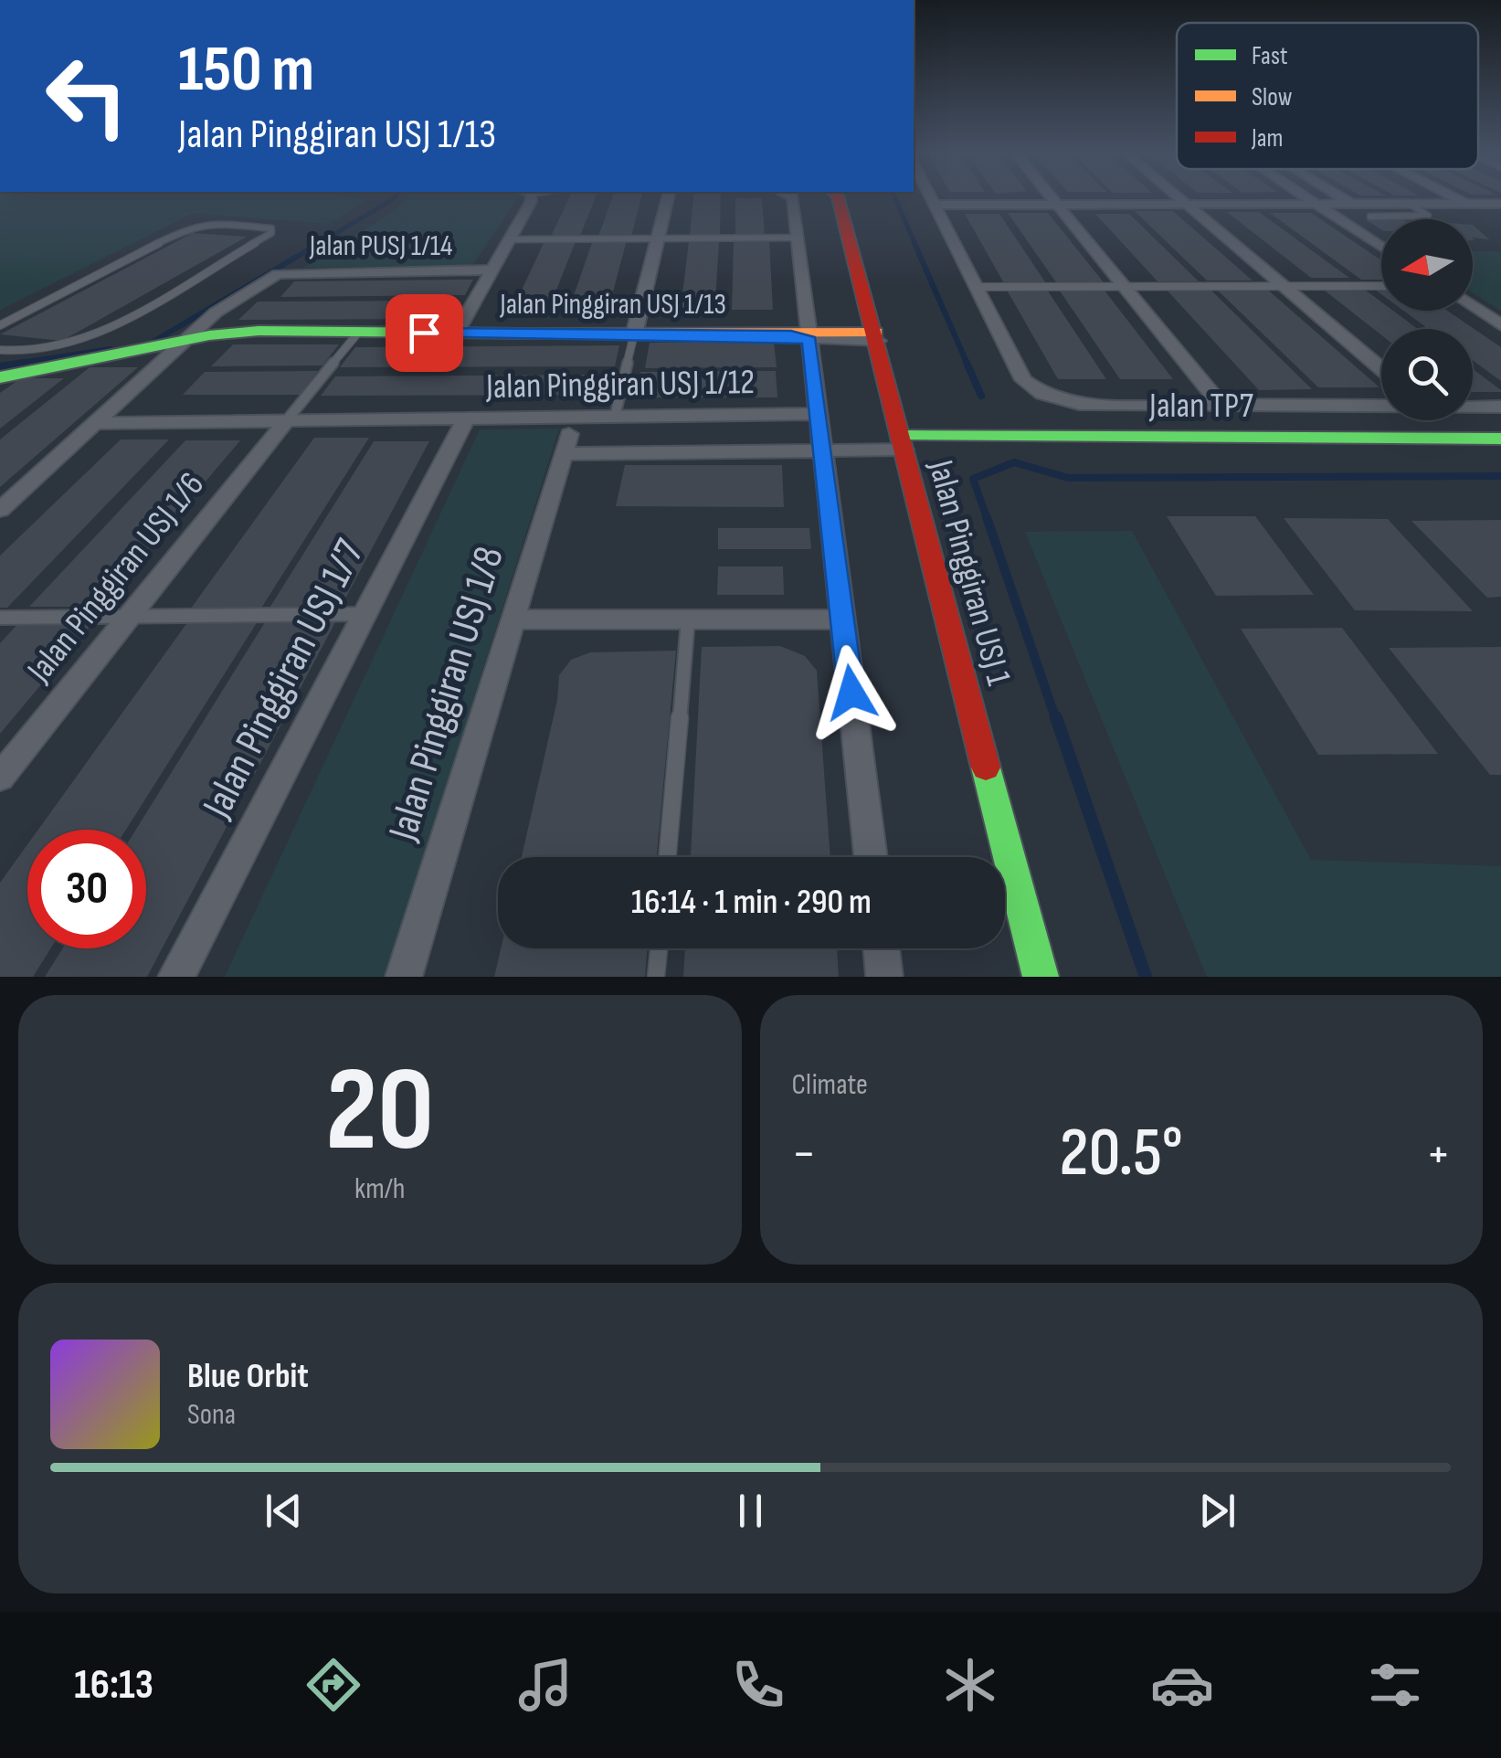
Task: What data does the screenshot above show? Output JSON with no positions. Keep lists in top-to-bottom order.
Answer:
{
  "streets": {
    "street": [
      "Jalan PUSJ 1/14",
      "Jalan Pinggiran USJ 1/13",
      "Jalan Pinggiran USJ 1/12",
      "Jalan TP7",
      "Jalan Pinggiran USJ 1",
      "Jalan Pinggiran USJ 1/6",
      "Jalan Pinggiran USJ 1/7",
      "Jalan Pinggiran USJ 1/8"
    ]
  },
  "crossings": [
    ["Jalan PUSJ 1/14", "Jalan Pinggiran USJ 1/13"],
    ["Jalan PUSJ 1/14", "Jalan Pinggiran USJ 1/12"],
    ["Jalan Pinggiran USJ 1/13", "Jalan Pinggiran USJ 1"],
    ["Jalan Pinggiran USJ 1/12", "Jalan Pinggiran USJ 1/6"],
    ["Jalan Pinggiran USJ 1/12", "Jalan Pinggiran USJ 1/7"],
    ["Jalan TP7", "Jalan Pinggiran USJ 1"]
  ],
  "legend": ["Fast", "Slow", "Jam"],
  "north": "left",
  "page": {
    "turn": ["150 m", "Jalan Pinggiran USJ 1/13"],
    "limit": "30",
    "trip": "16:14 · 1 min · 290 m",
    "tile": [
      ["20", "km/h"],
      "Climate"
    ],
    "heat": ["−", "20.5°", "+"],
    "song": ["Blue Orbit", "Sona"],
    "tabs": "16:13"
  }
}
